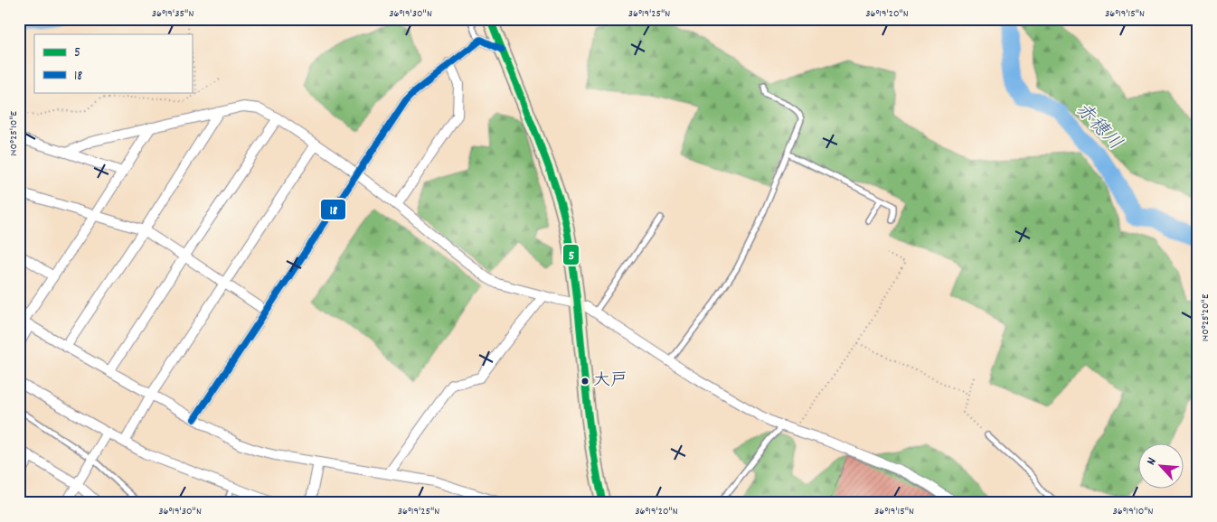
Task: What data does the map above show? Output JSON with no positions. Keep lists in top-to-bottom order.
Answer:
{
  "water": ["赤穂川"],
  "places": ["大戸"],
  "lines": ["transit line 5", "transit line 18"],
  "legend": ["5", "18"],
  "north": "top left",
  "coordinates": [
    "36°19'35\"N",
    "36°19'30\"N",
    "36°19'25\"N",
    "36°19'20\"N",
    "36°19'15\"N",
    "140°25'10\"E",
    "140°25'20\"E",
    "36°19'10\"N"
  ]
}
